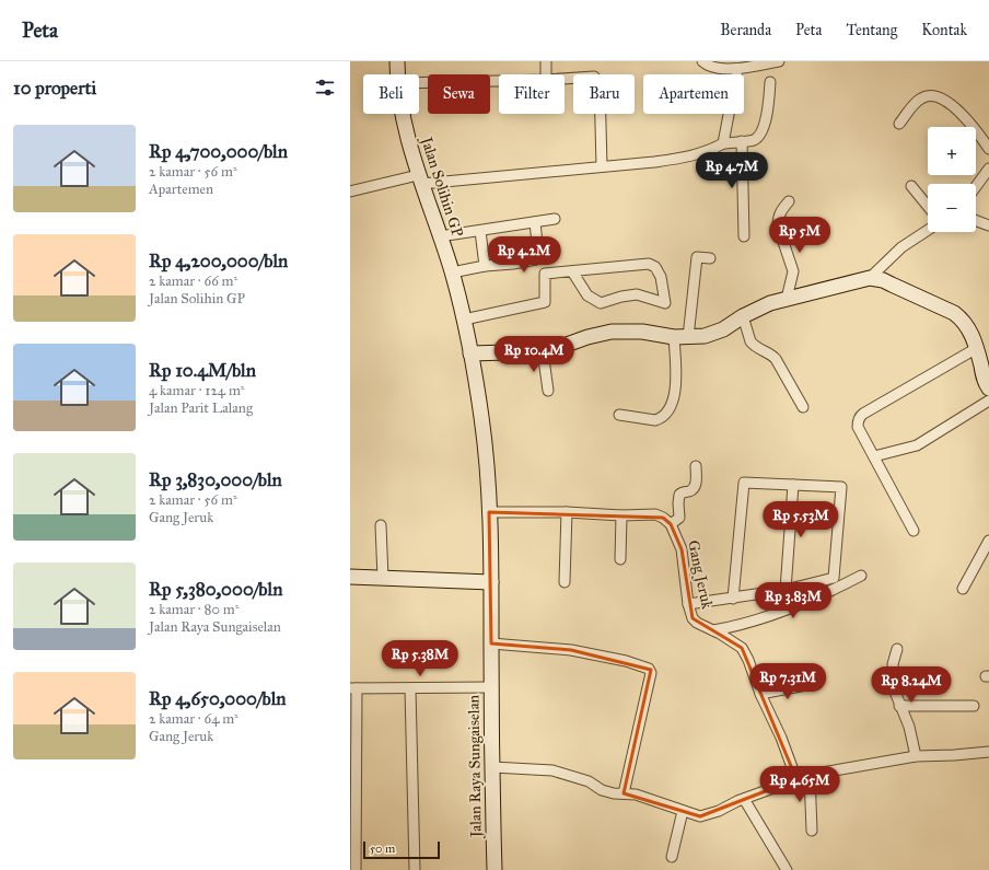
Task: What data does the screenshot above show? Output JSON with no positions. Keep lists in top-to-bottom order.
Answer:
{
  "streets": {
    "main road": ["Jalan Solihin GP", "Jalan Raya Sungaiselan"],
    "street": ["Gang Jeruk"]
  },
  "crossings": [
    ["Jalan Solihin GP", "Gang Jeruk"],
    ["Jalan Solihin GP", "Jalan Raya Sungaiselan"]
  ],
  "scale_bar": "50 m",
  "page": {
    "header": "Peta",
    "nav": [
      "Beranda",
      "Peta",
      "Tentang",
      "Kontak"
    ],
    "heading": "10 properti",
    "chip": [
      "Beli",
      "Sewa",
      "Filter",
      "Baru",
      "Apartemen"
    ],
    "list": [
      {
        "name": "Rp 4,700,000/bln",
        "note": "2 kamar · 56 m² · Apartemen"
      },
      {
        "name": "Rp 4,200,000/bln",
        "note": "2 kamar · 66 m² · Jalan Solihin GP"
      },
      {
        "name": "Rp 10.4M/bln",
        "note": "4 kamar · 124 m² · Jalan Parit Lalang"
      },
      {
        "name": "Rp 3,830,000/bln",
        "note": "2 kamar · 56 m² · Gang Jeruk"
      },
      {
        "name": "Rp 5,380,000/bln",
        "note": "2 kamar · 80 m² · Jalan Raya Sungaiselan"
      },
      {
        "name": "Rp 4,650,000/bln",
        "note": "2 kamar · 64 m² · Gang Jeruk"
      }
    ],
    "map_buttons": ["+", "−"],
    "price": [
      "Rp 4.7M",
      "Rp 5M",
      "Rp 4.2M",
      "Rp 10.4M",
      "Rp 5.53M",
      "Rp 3.83M",
      "Rp 5.38M",
      "Rp 7.31M",
      "Rp 8.24M",
      "Rp 4.65M"
    ],
    "scale": "50 m"
  }
}
